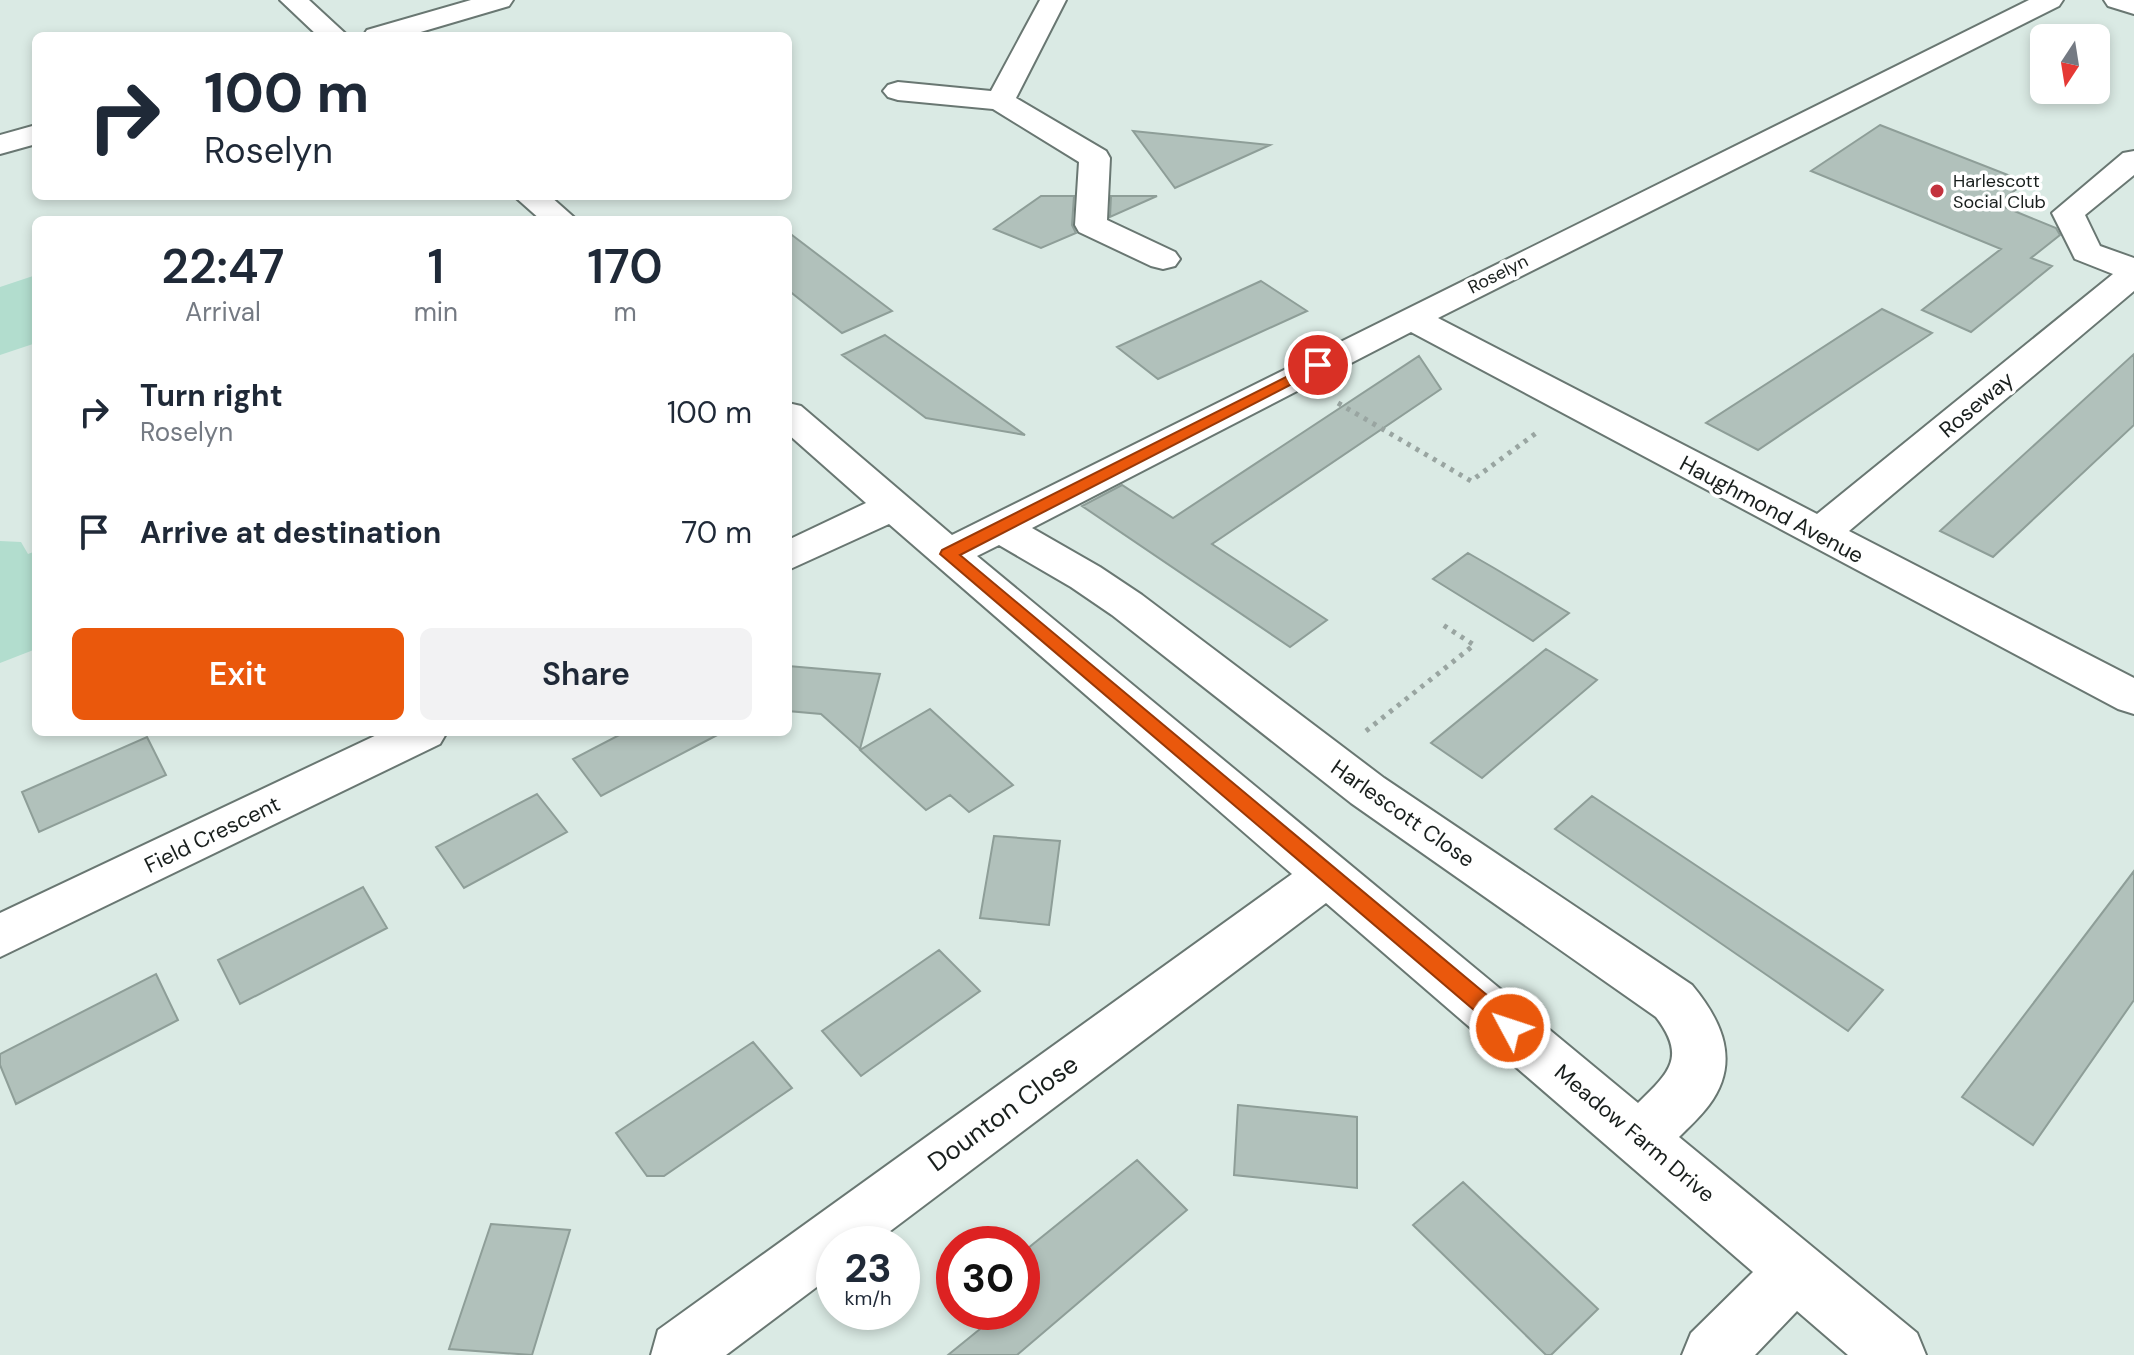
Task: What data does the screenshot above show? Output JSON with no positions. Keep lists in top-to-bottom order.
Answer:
{
  "streets": {
    "street": [
      "Roselyn",
      "Roseway",
      "Haughmond Avenue",
      "Harlescott Close",
      "Field Crescent",
      "Dounton Close",
      "Meadow Farm Drive"
    ]
  },
  "crossings": [
    ["Roselyn", "Haughmond Avenue"],
    ["Roselyn", "Harlescott Close"],
    ["Roselyn", "Meadow Farm Drive"],
    ["Roseway", "Haughmond Avenue"],
    ["Harlescott Close", "Meadow Farm Drive"],
    ["Dounton Close", "Meadow Farm Drive"]
  ],
  "places": ["Harlescott Social Club"],
  "north": "bottom",
  "page": {
    "turn": ["100 m", "Roselyn"],
    "eta": [
      "22:47",
      "Arrival",
      "1",
      "min",
      "170",
      "m"
    ],
    "list": [
      {
        "name": "Turn right",
        "note": "Roselyn",
        "value": "100 m"
      },
      {
        "name": "Arrive at destination",
        "value": "70 m"
      }
    ],
    "buttons": ["Exit", "Share"],
    "speed": "23 km/h",
    "limit": "30"
  }
}
